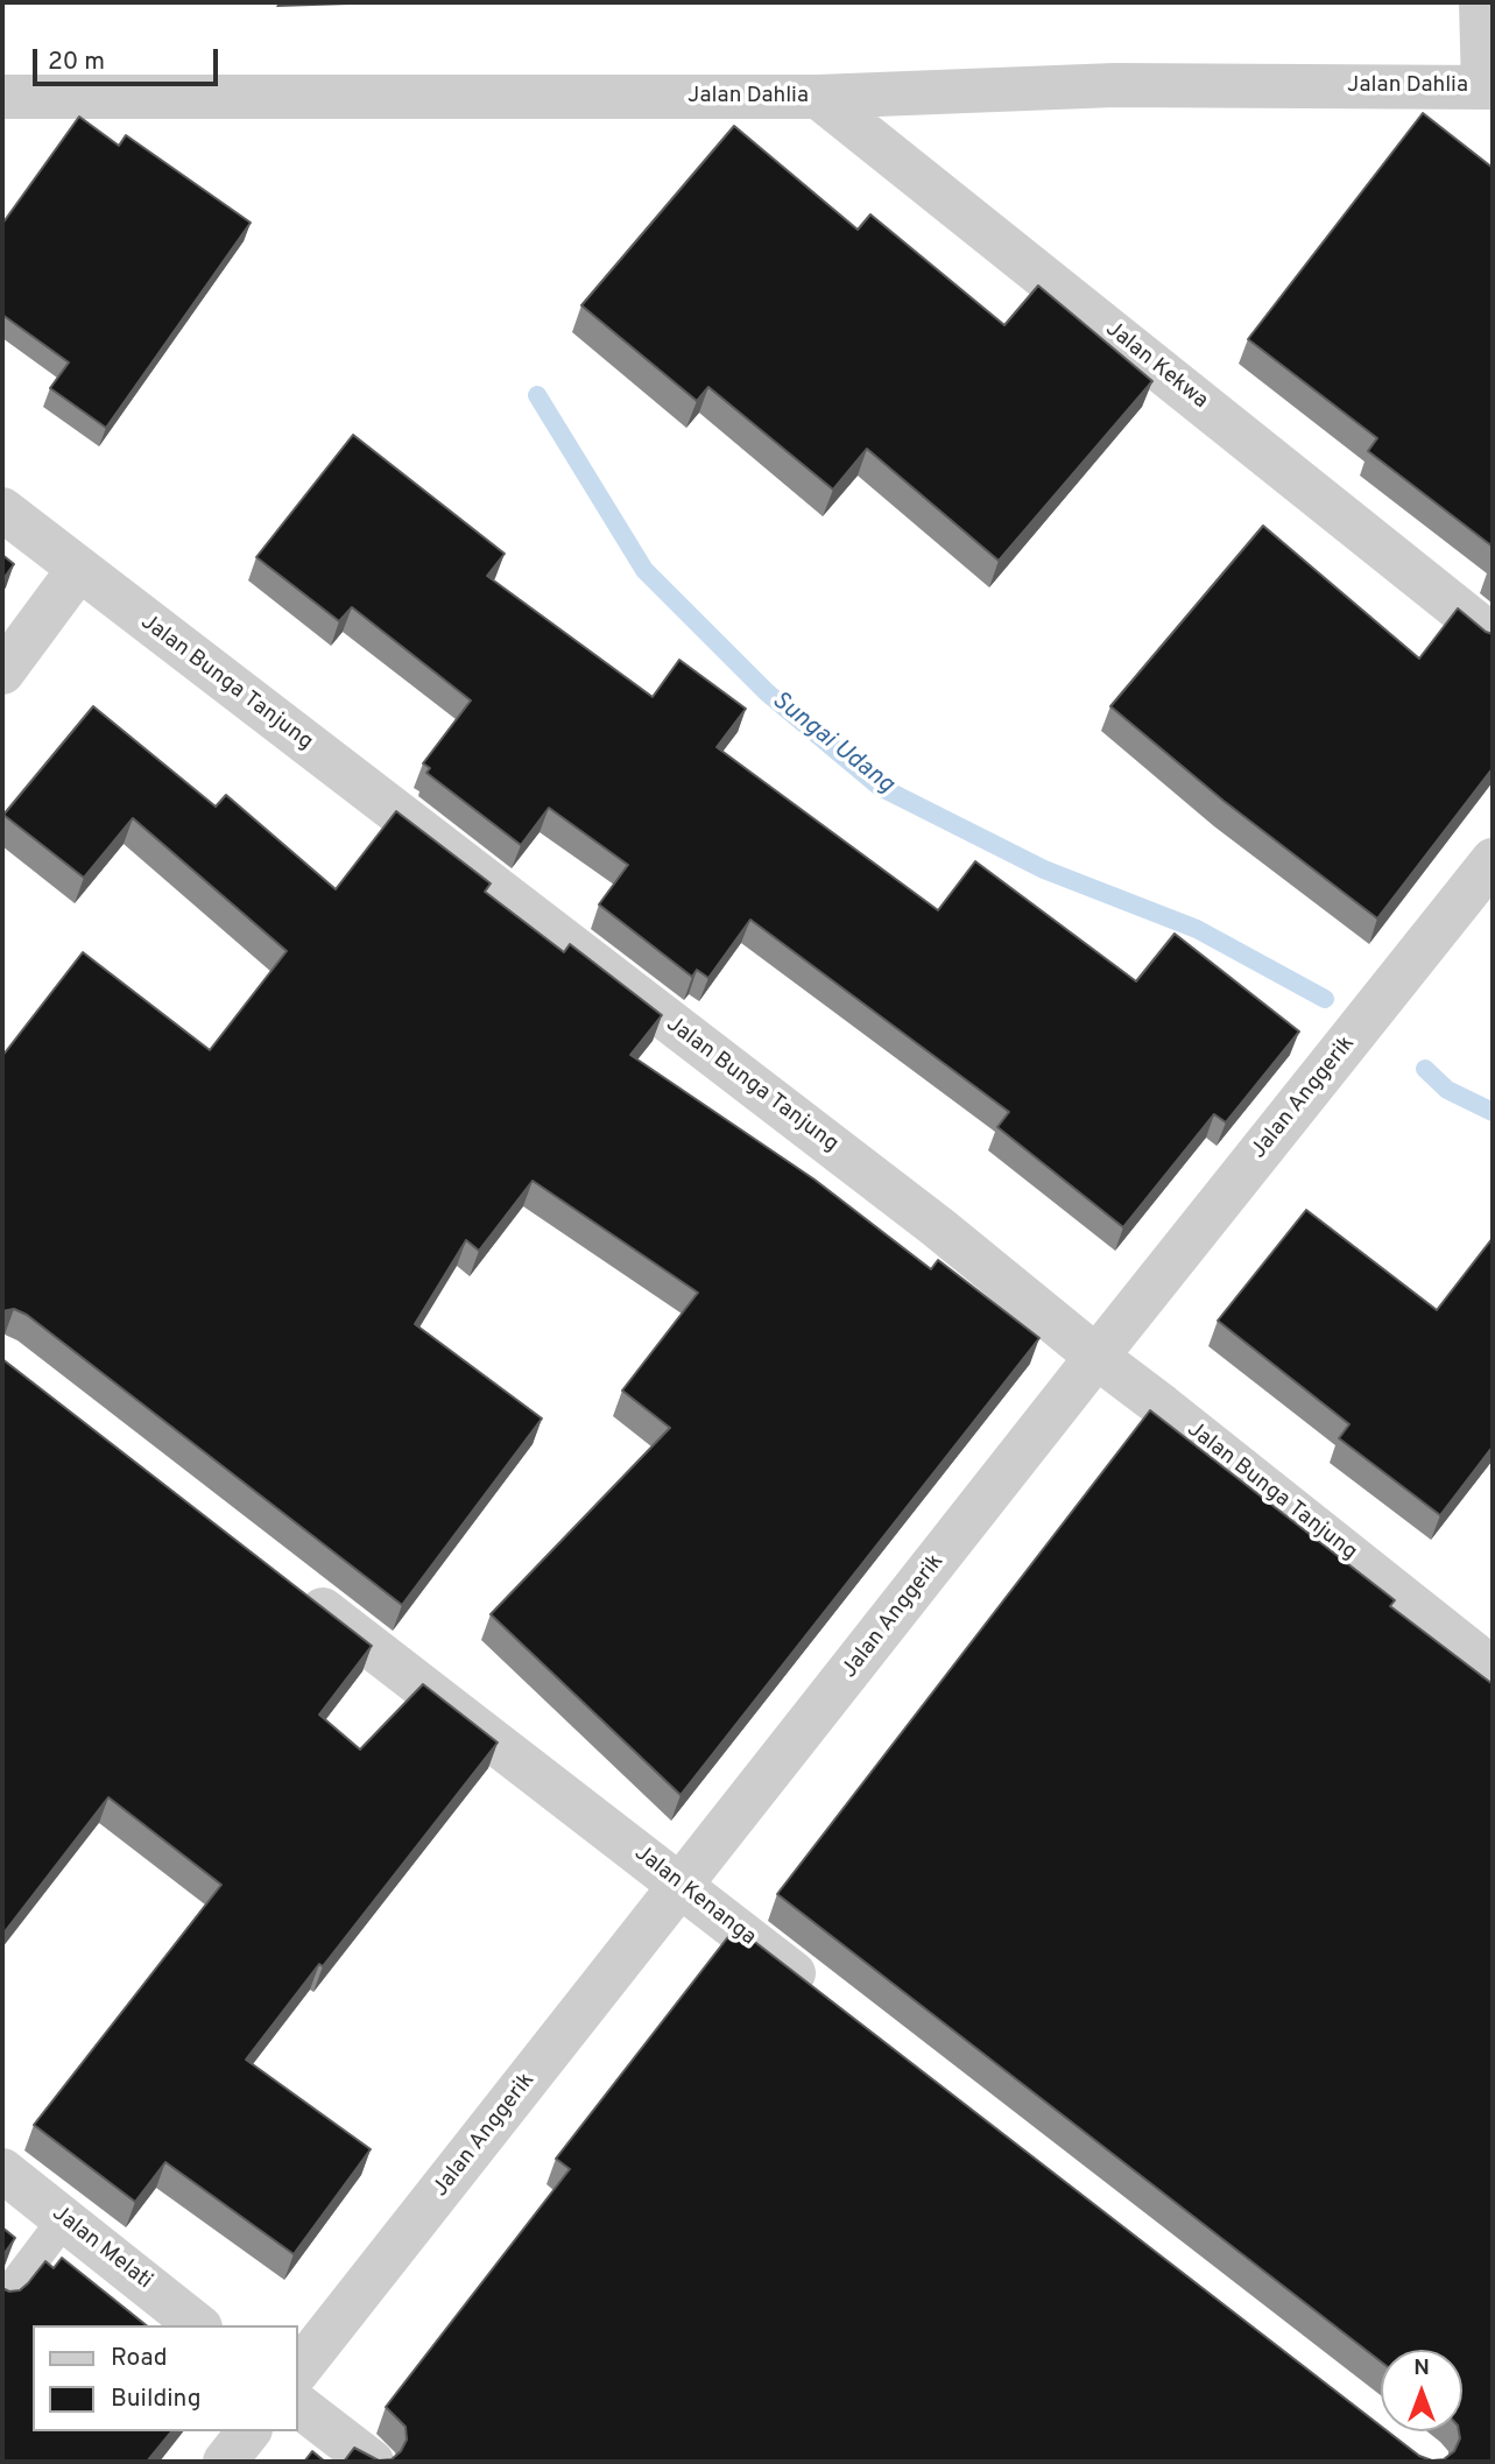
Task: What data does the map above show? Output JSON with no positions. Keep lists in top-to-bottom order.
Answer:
{
  "streets": {
    "street": [
      "Jalan Dahlia",
      "Jalan Kekwa",
      "Jalan Bunga Tanjung",
      "Jalan Anggerik",
      "Jalan Kenanga",
      "Jalan Melati"
    ]
  },
  "crossings": [
    ["Jalan Dahlia", "Jalan Kekwa"],
    ["Jalan Bunga Tanjung", "Jalan Anggerik"],
    ["Jalan Anggerik", "Jalan Kenanga"]
  ],
  "water": ["Sungai Udang"],
  "legend": ["Road", "Building"],
  "scale_bar": "20 m",
  "north": "top"
}
